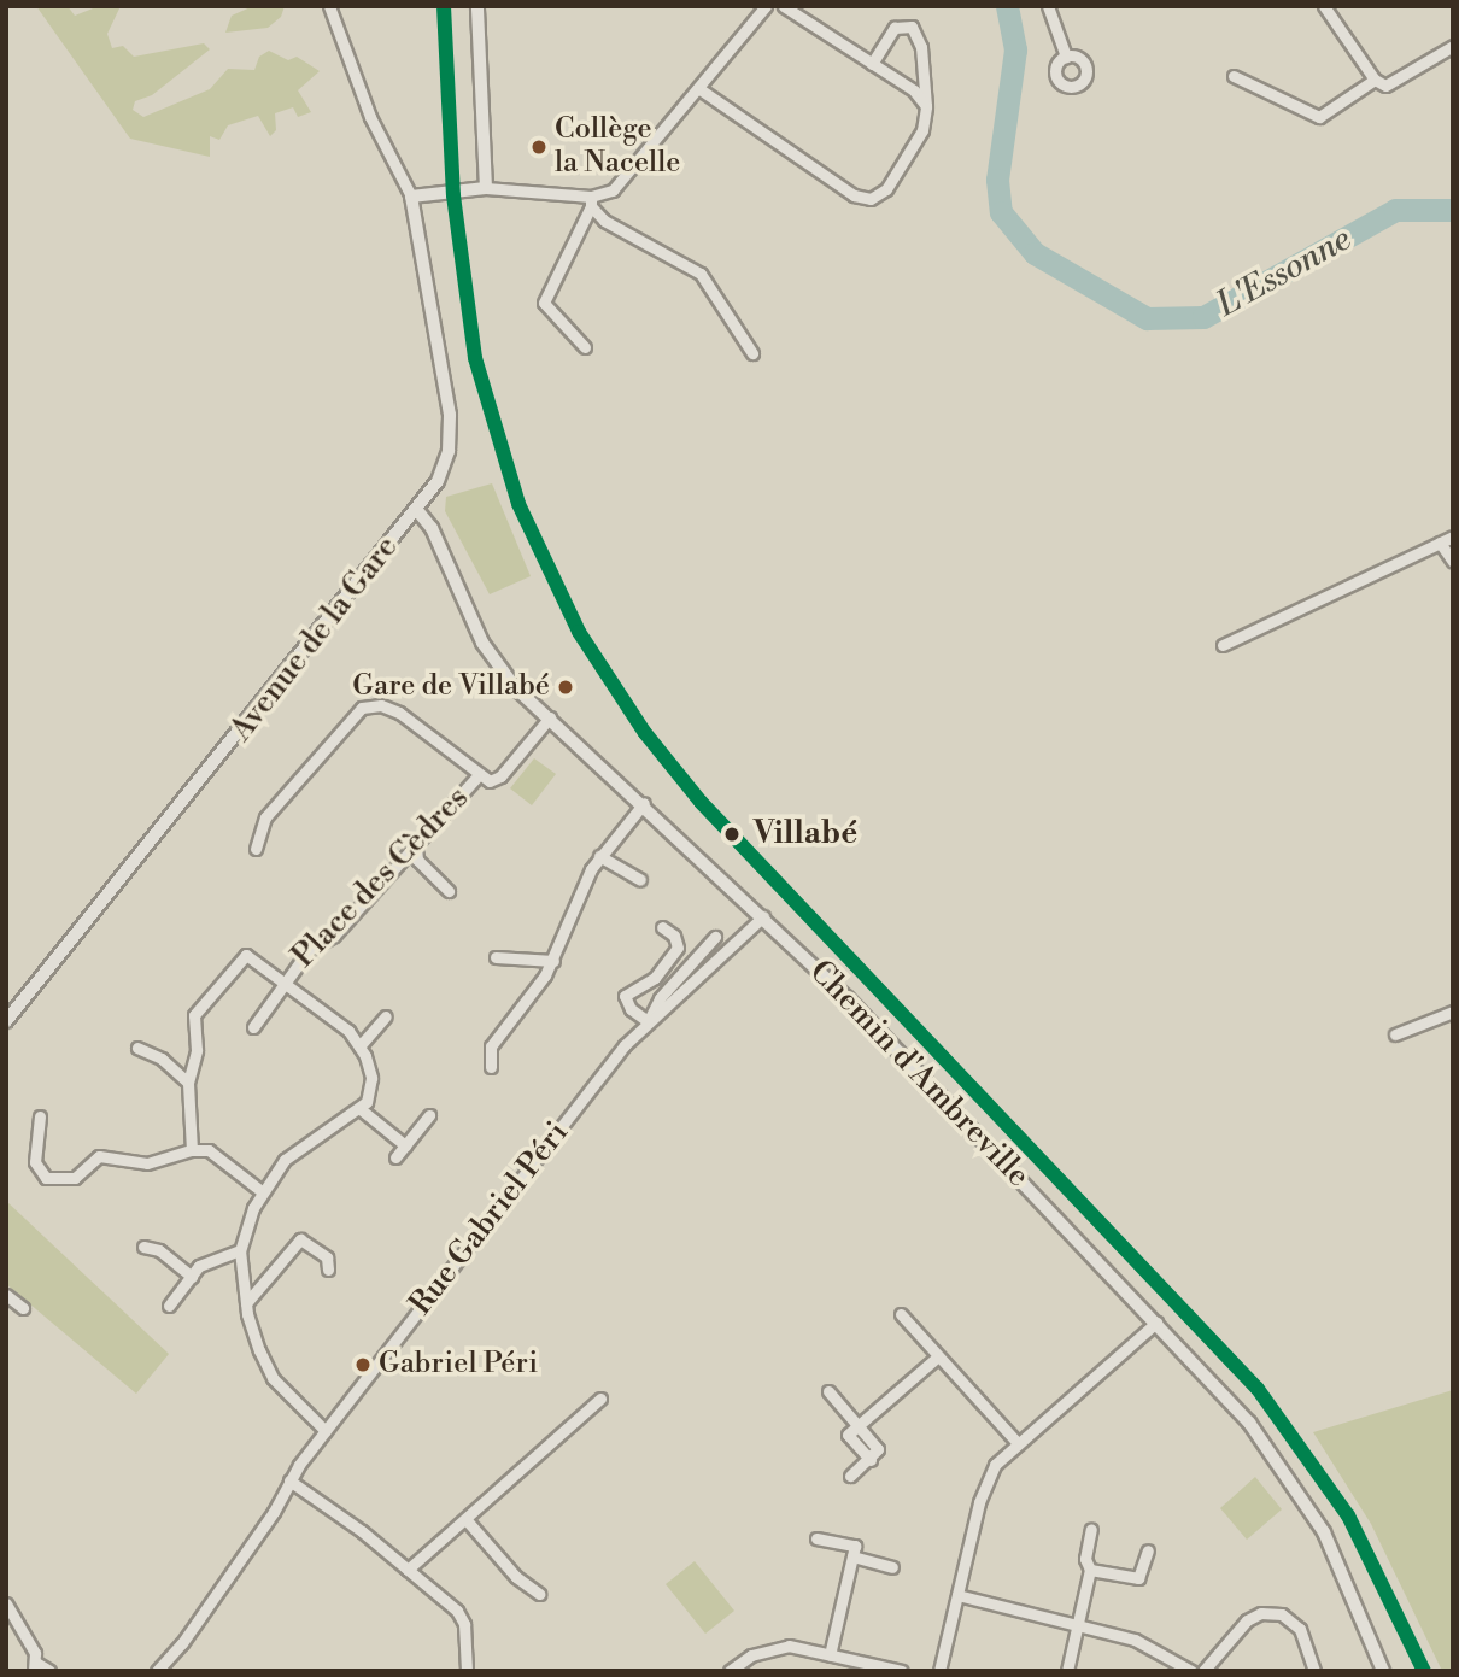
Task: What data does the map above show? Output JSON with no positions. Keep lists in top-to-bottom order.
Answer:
{
  "streets": {
    "street": [
      "Avenue de la Gare",
      "Place des Cèdres",
      "Chemin d'Ambreville",
      "Rue Gabriel Péri"
    ]
  },
  "crossings": [
    ["Avenue de la Gare", "Chemin d'Ambreville"],
    ["Chemin d'Ambreville", "Rue Gabriel Péri"]
  ],
  "water": ["L'Essonne"],
  "places": [
    "Collège la Nacelle",
    "Gare de Villabé",
    "Villabé",
    "Gabriel Péri"
  ]
}
